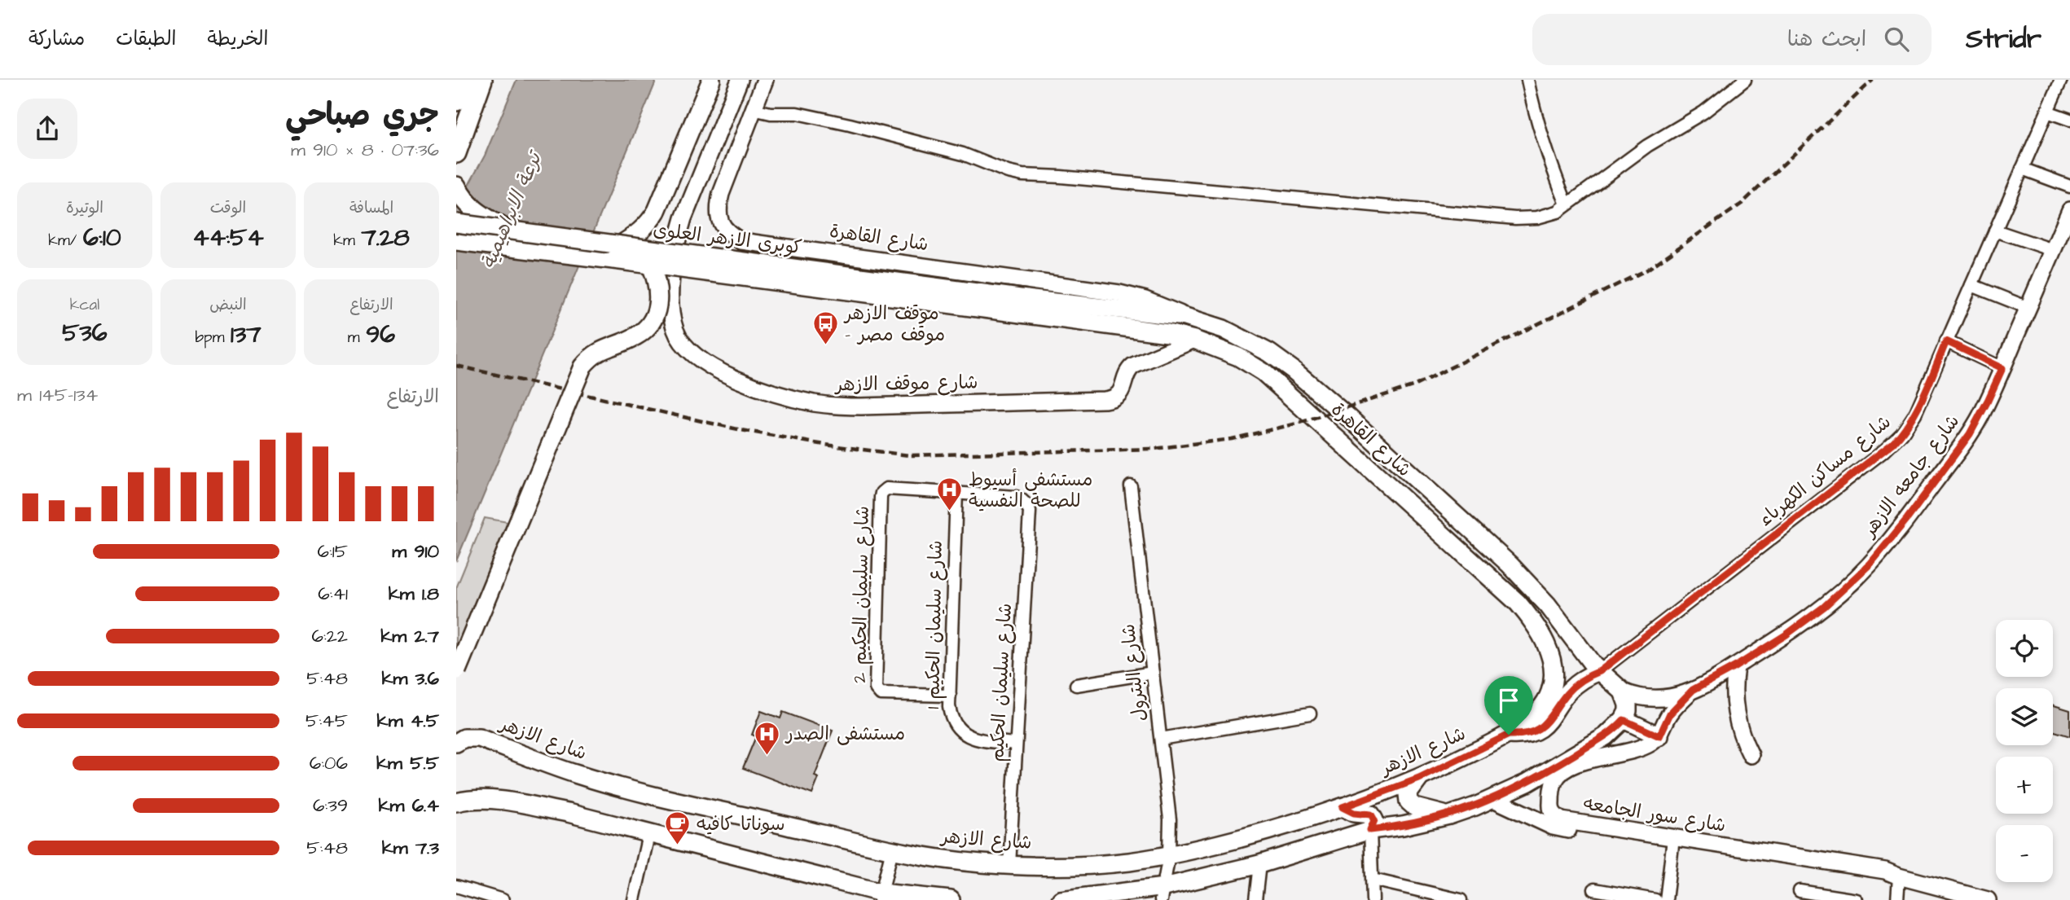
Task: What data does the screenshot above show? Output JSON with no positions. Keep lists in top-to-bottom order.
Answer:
{
  "streets": {
    "main road": ["شارع القاهرة", "كوبرى الازهر العلوى", "شارع الازهر"],
    "street": [
      "شارع موقف الازهر",
      "شارع مساكن الكهرباء",
      "شارع جامعه الازهر",
      "شارع سليمان الحكيم 2",
      "شارع سليمان الحكيم 1",
      "شارع البترول",
      "شارع سليمان الحكيم",
      "شارع سور الجامعه"
    ]
  },
  "crossings": [
    ["شارع القاهرة", "كوبرى الازهر العلوى"],
    ["شارع القاهرة", "شارع موقف الازهر"],
    ["شارع القاهرة", "شارع مساكن الكهرباء"],
    ["شارع القاهرة", "شارع الازهر"],
    ["شارع جامعه الازهر", "شارع سور الجامعه"],
    ["شارع سليمان الحكيم 2", "شارع سليمان الحكيم 1"],
    ["شارع سليمان الحكيم 2", "شارع سليمان الحكيم"],
    ["شارع سليمان الحكيم 1", "شارع سليمان الحكيم"],
    ["شارع البترول", "شارع الازهر"],
    ["شارع سليمان الحكيم", "شارع الازهر"]
  ],
  "water": ["ترعة الابراهيمية"],
  "places": {
    "bus stop": ["موقف الازهر - موقف مصر"],
    "hospital": ["مستشفى أسيوط للصحة النفسية", "مستشفى الصدر"],
    "cafe": ["سوناتا كافيه"]
  },
  "page": {
    "header": "Stridr",
    "search": "ابحث هنا",
    "nav": ["الخريطة", "الطبقات", "مشاركة"],
    "heading": ["جري صباحي", "07:36 · 8 × 910 m"],
    "stats": [
      ["المسافة", "7.28 km"],
      ["الوقت", "44:54"],
      ["الوتيرة", "6:10 /km"],
      ["الارتفاع", "96 m"],
      ["النبض", "137 bpm"],
      ["kcal", "536"]
    ],
    "chart": ["الارتفاع", "134–145 m"],
    "list": [
      {
        "name": "910 m",
        "note": "6:15"
      },
      {
        "name": "1.8 km",
        "note": "6:41"
      },
      {
        "name": "2.7 km",
        "note": "6:22"
      },
      {
        "name": "3.6 km",
        "note": "5:48"
      },
      {
        "name": "4.5 km",
        "note": "5:45"
      },
      {
        "name": "5.5 km",
        "note": "6:06"
      },
      {
        "name": "6.4 km",
        "note": "6:39"
      },
      {
        "name": "7.3 km",
        "note": "5:48"
      }
    ],
    "map_buttons": ["+", "−"]
  }
}
